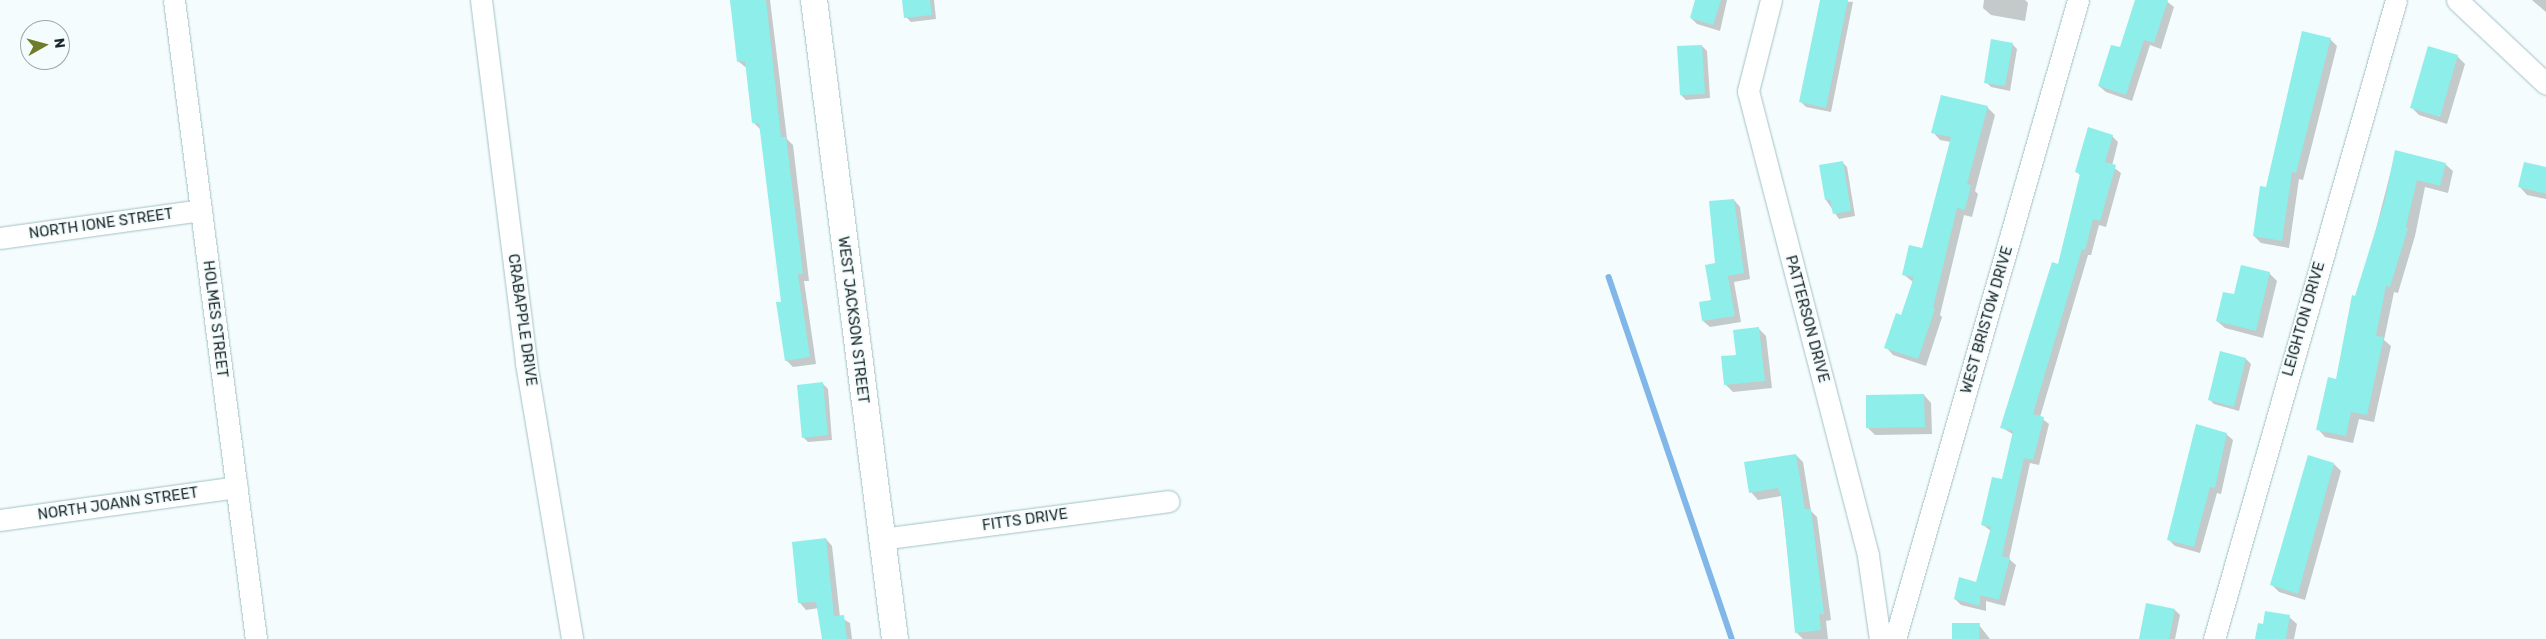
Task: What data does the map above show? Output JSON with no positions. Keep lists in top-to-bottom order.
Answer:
{
  "streets": {
    "street": [
      "NORTH IONE STREET",
      "HOLMES STREET",
      "PATTERSON DRIVE",
      "LEIGHTON DRIVE",
      "CRABAPPLE DRIVE",
      "WEST JACKSON STREET",
      "WEST BRISTOW DRIVE",
      "NORTH JOANN STREET",
      "FITTS DRIVE"
    ]
  },
  "crossings": [
    ["NORTH IONE STREET", "HOLMES STREET"],
    ["HOLMES STREET", "NORTH JOANN STREET"],
    ["WEST JACKSON STREET", "FITTS DRIVE"]
  ],
  "north": "right"
}
